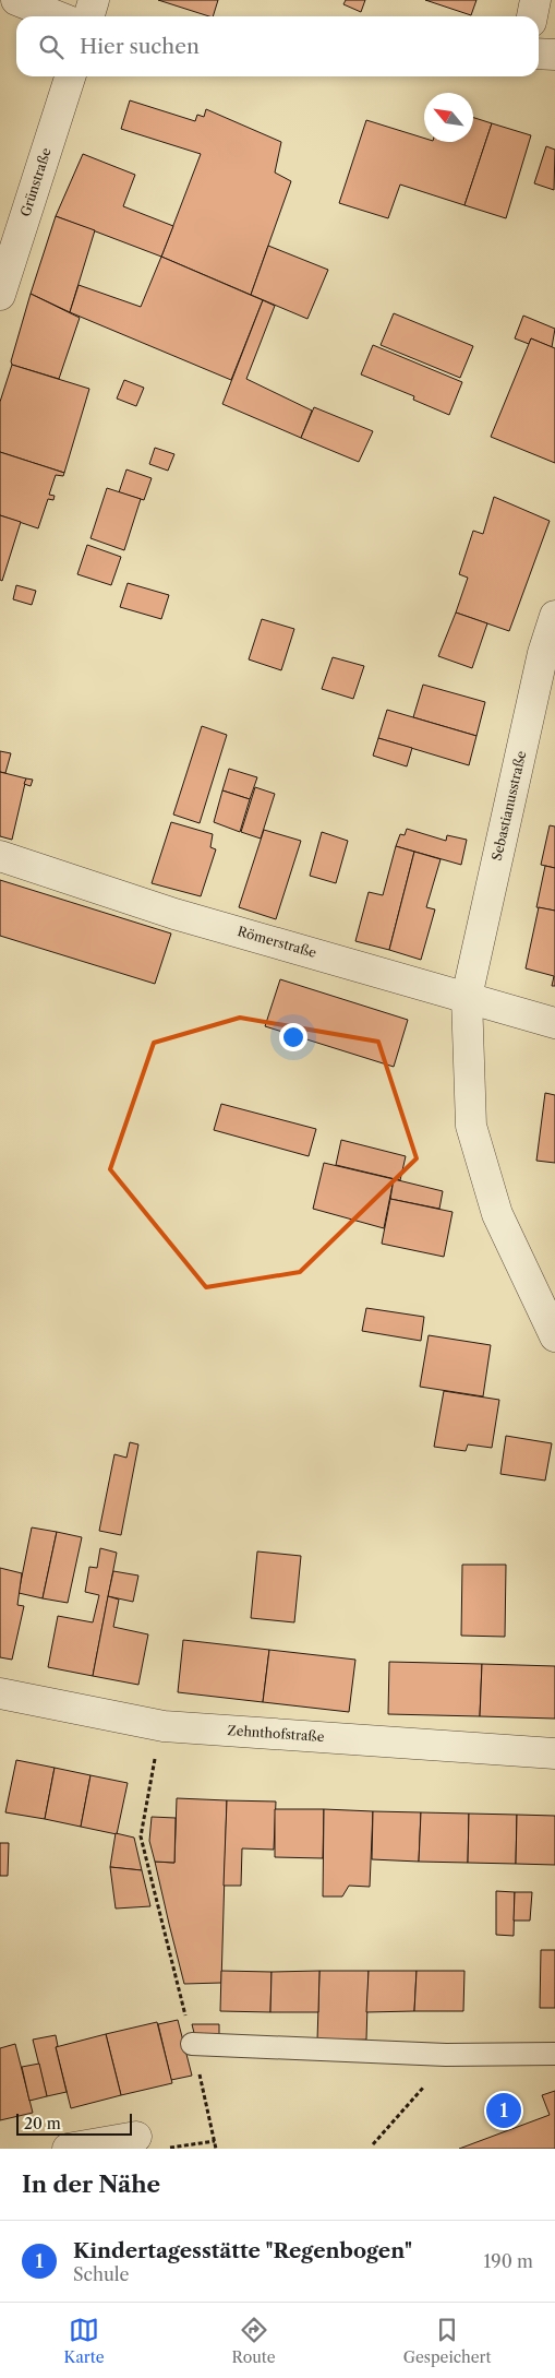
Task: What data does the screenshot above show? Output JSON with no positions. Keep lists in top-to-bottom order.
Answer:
{
  "streets": {
    "street": [
      "Grünstraße",
      "Sebastianusstraße",
      "Römerstraße",
      "Zehnthofstraße"
    ]
  },
  "crossings": [
    ["Sebastianusstraße", "Römerstraße"]
  ],
  "scale_bar": "20 m",
  "north": "top left",
  "page": {
    "search": "Hier suchen",
    "pins": "1",
    "scale": "20 m",
    "heading": "In der Nähe",
    "list": [
      {
        "mark": "1",
        "name": "Kindertagesstätte \"Regenbogen\"",
        "note": "Schule",
        "value": "190 m"
      }
    ],
    "nav": ["Karte", "Route", "Gespeichert"]
  }
}
